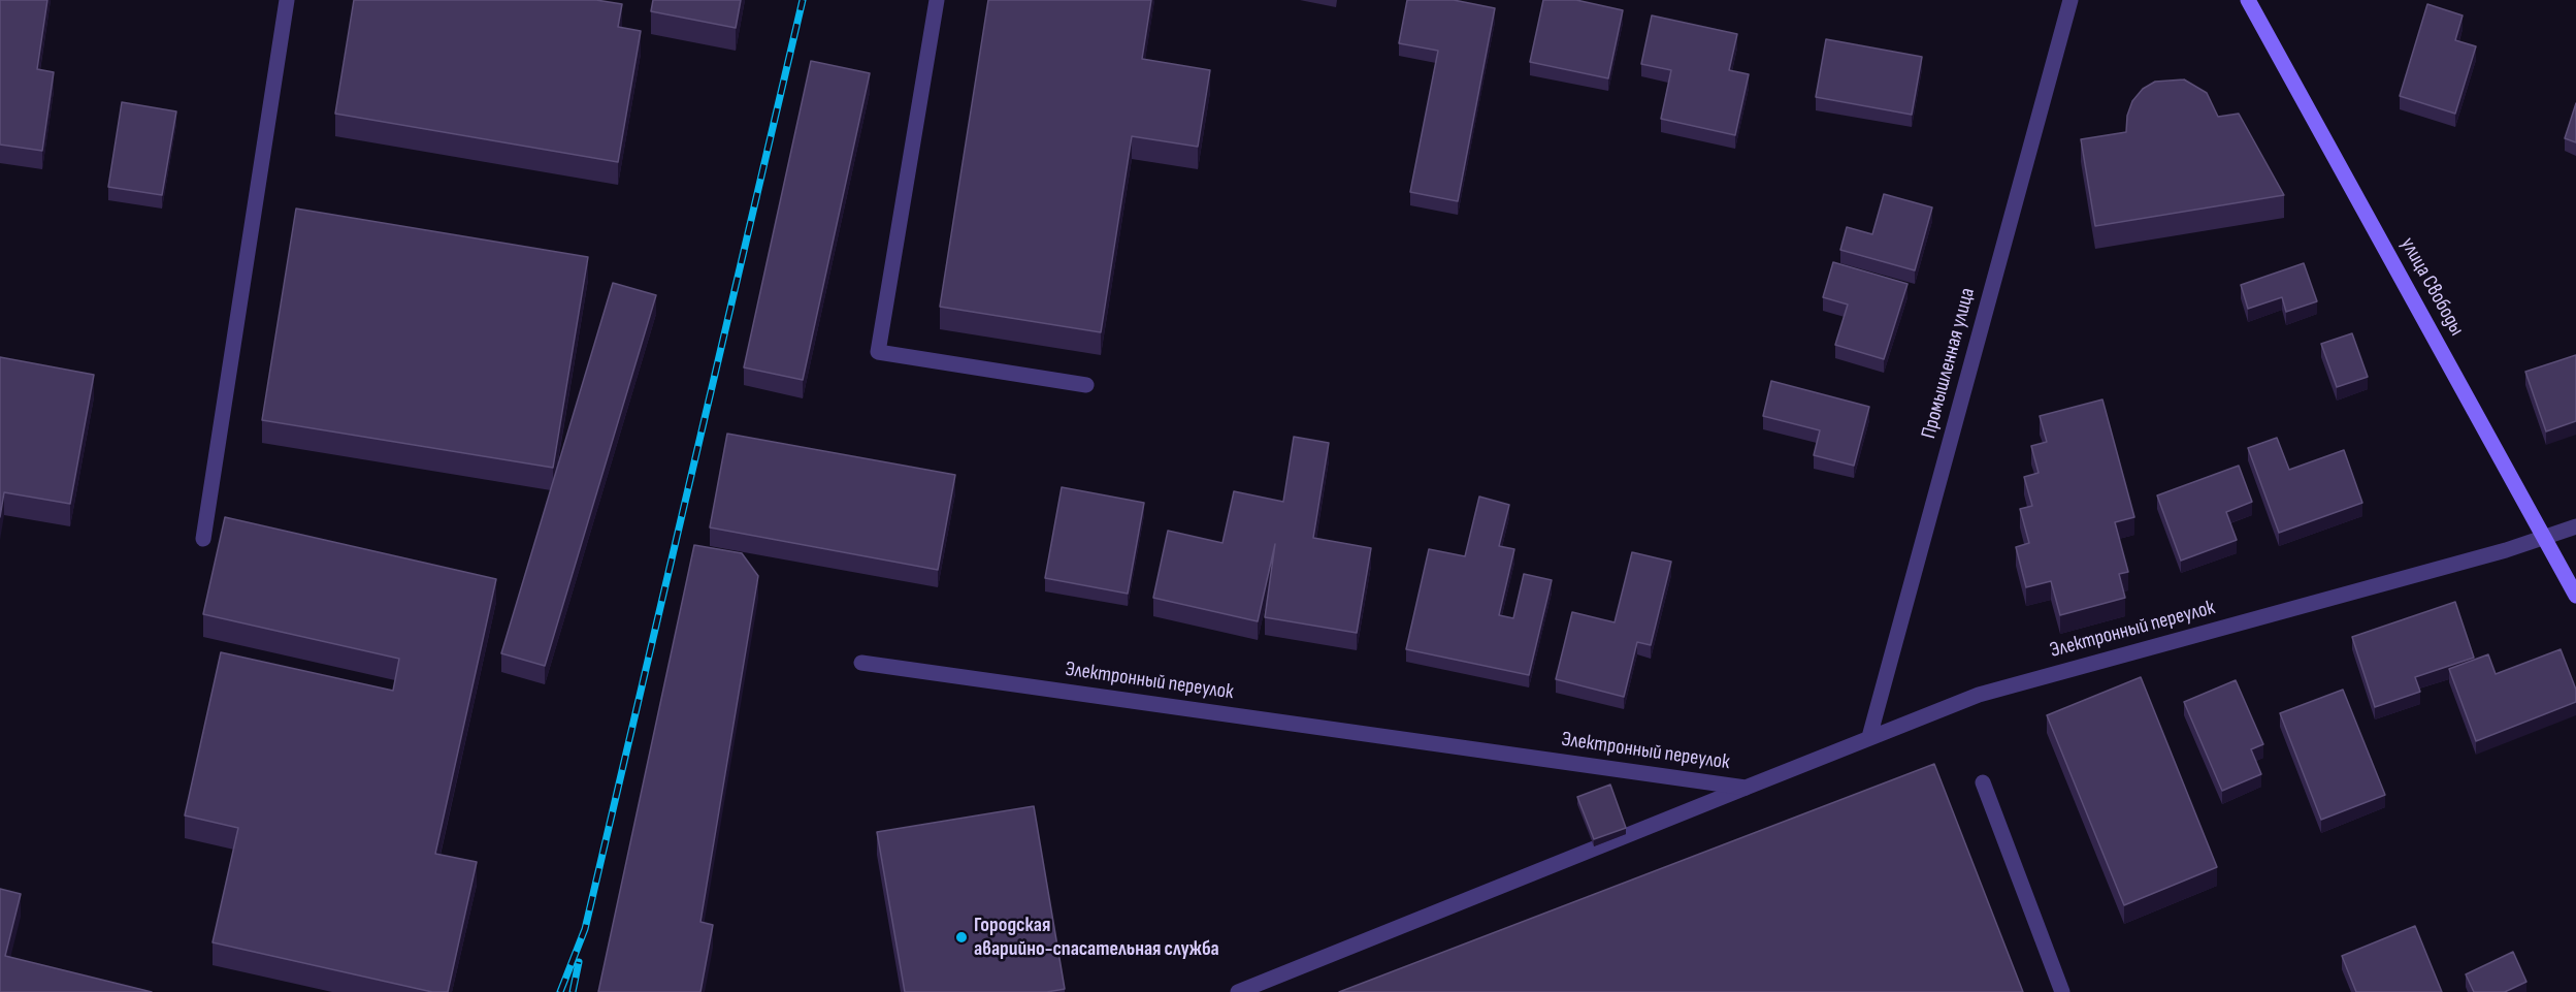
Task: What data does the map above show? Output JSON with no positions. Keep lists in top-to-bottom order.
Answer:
{
  "streets": {
    "main road": ["улица Свободы"],
    "street": ["Промышленная улица", "Электронный переулок"]
  },
  "crossings": [
    ["улица Свободы", "Электронный переулок"],
    ["Промышленная улица", "Электронный переулок"]
  ],
  "places": ["Городская аварийно-спасательная служба"]
}
